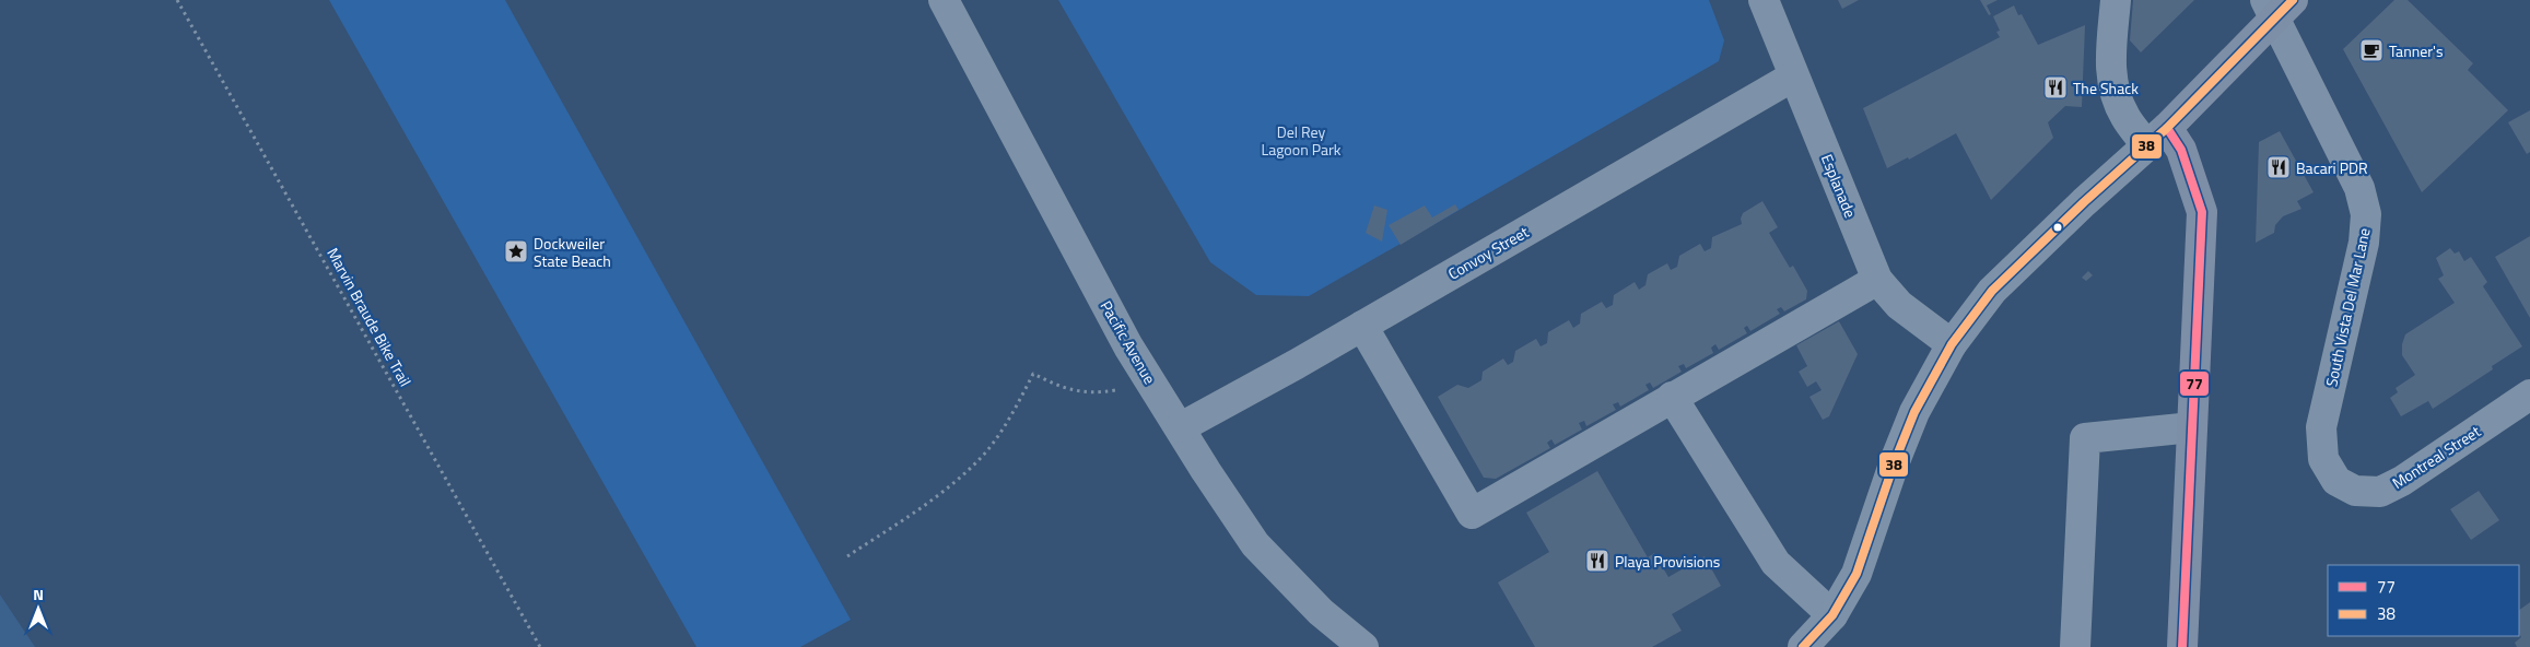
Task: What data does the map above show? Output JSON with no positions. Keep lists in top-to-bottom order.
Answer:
{
  "streets": {
    "street": [
      "Esplanade",
      "Convoy Street",
      "South Vista Del Mar Lane",
      "Pacific Avenue",
      "Montreal Street"
    ],
    "path": ["Marvin Braude Bike Trail"]
  },
  "crossings": [
    ["Esplanade", "Convoy Street"],
    ["Convoy Street", "Pacific Avenue"],
    ["South Vista Del Mar Lane", "Montreal Street"]
  ],
  "parks": ["Del Rey Lagoon Park"],
  "places": {
    "cafe": ["Tanner's"],
    "restaurant": ["The Shack", "Bacari PDR", "Playa Provisions"],
    "place": ["Dockweiler State Beach"]
  },
  "lines": ["transit line 38", "transit line 77"],
  "legend": ["77", "38"],
  "north": "top"
}
